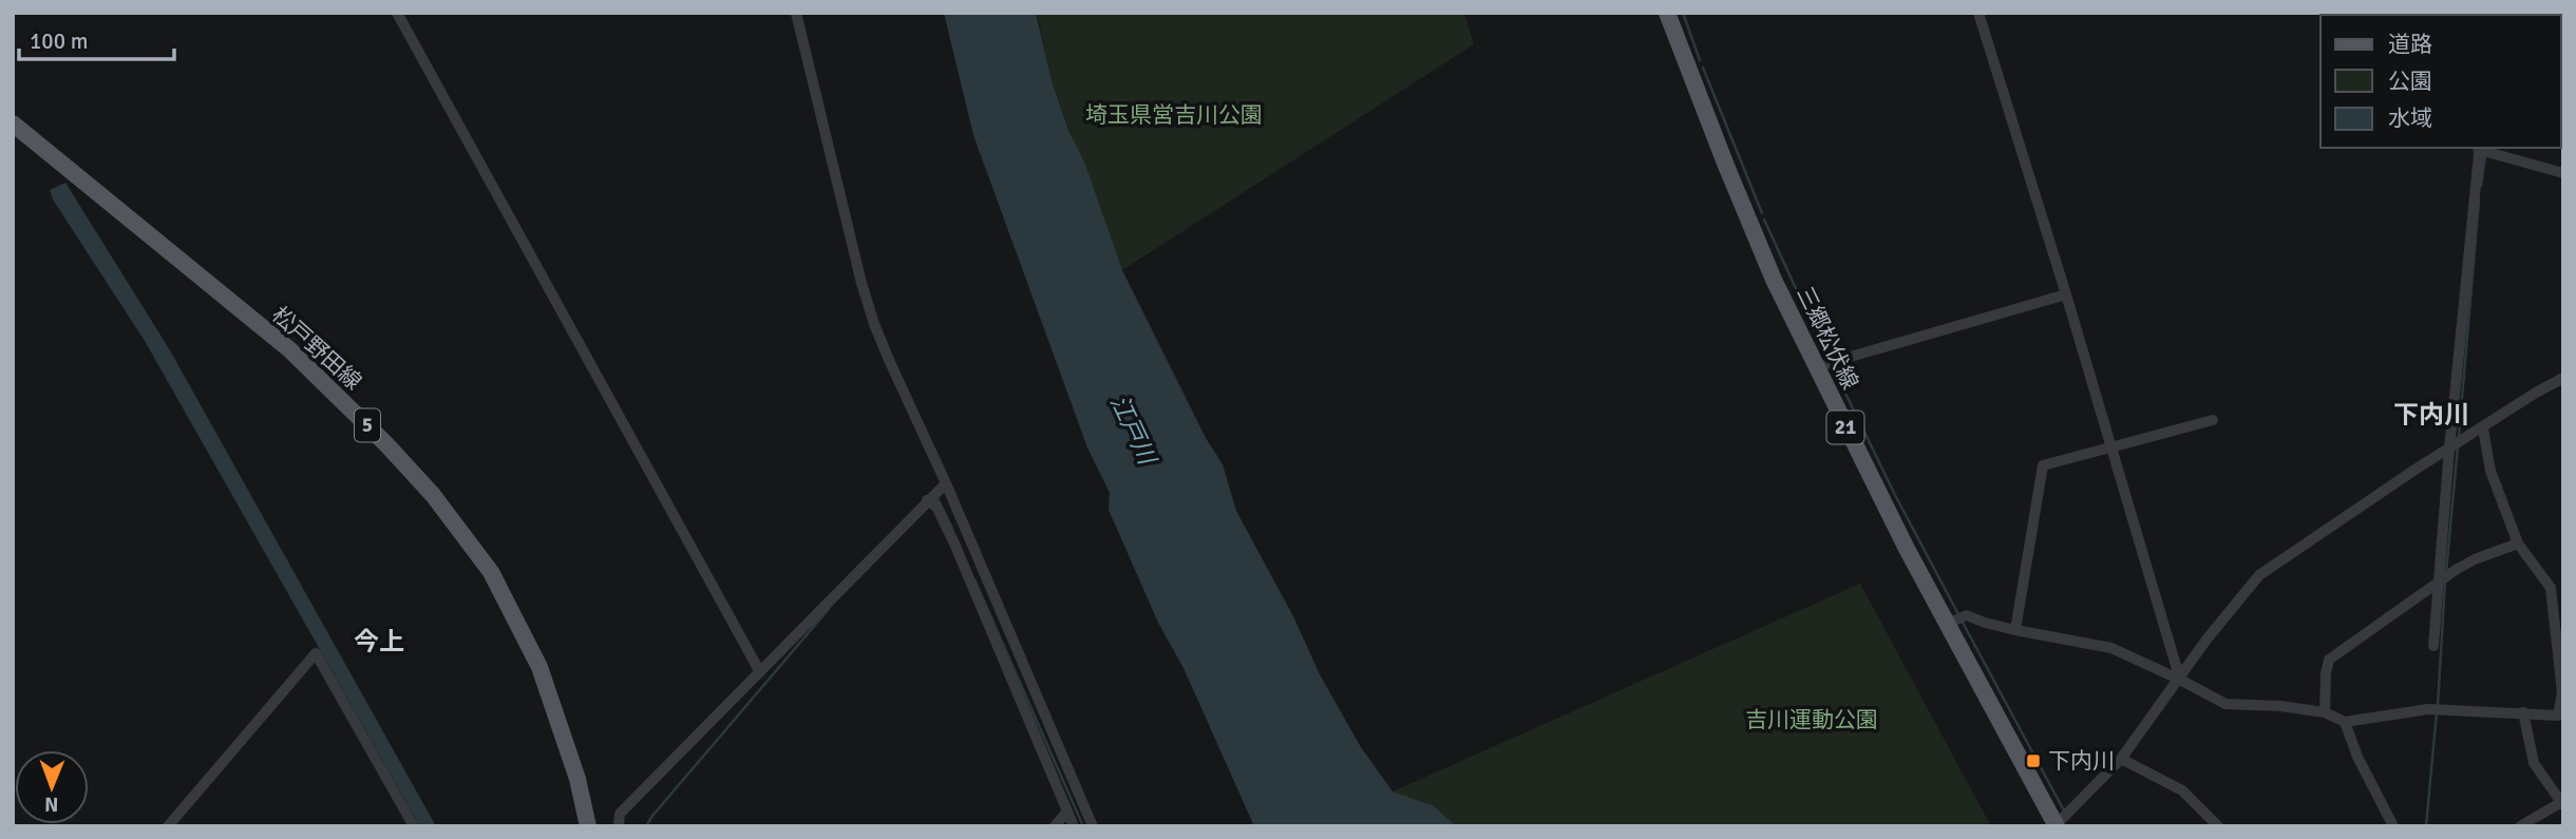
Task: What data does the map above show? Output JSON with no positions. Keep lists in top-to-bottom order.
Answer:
{
  "streets": {
    "main road": [
      "三郷松伏線",
      "松戸野田線",
      "5",
      "21"
    ]
  },
  "districts": ["下内川", "今上"],
  "water": ["江戸川"],
  "parks": ["埼玉県営吉川公園", "吉川運動公園"],
  "places": {
    "transit": ["下内川"]
  },
  "legend": ["道路", "公園", "水域"],
  "scale_bar": "100 m",
  "north": "bottom"
}
